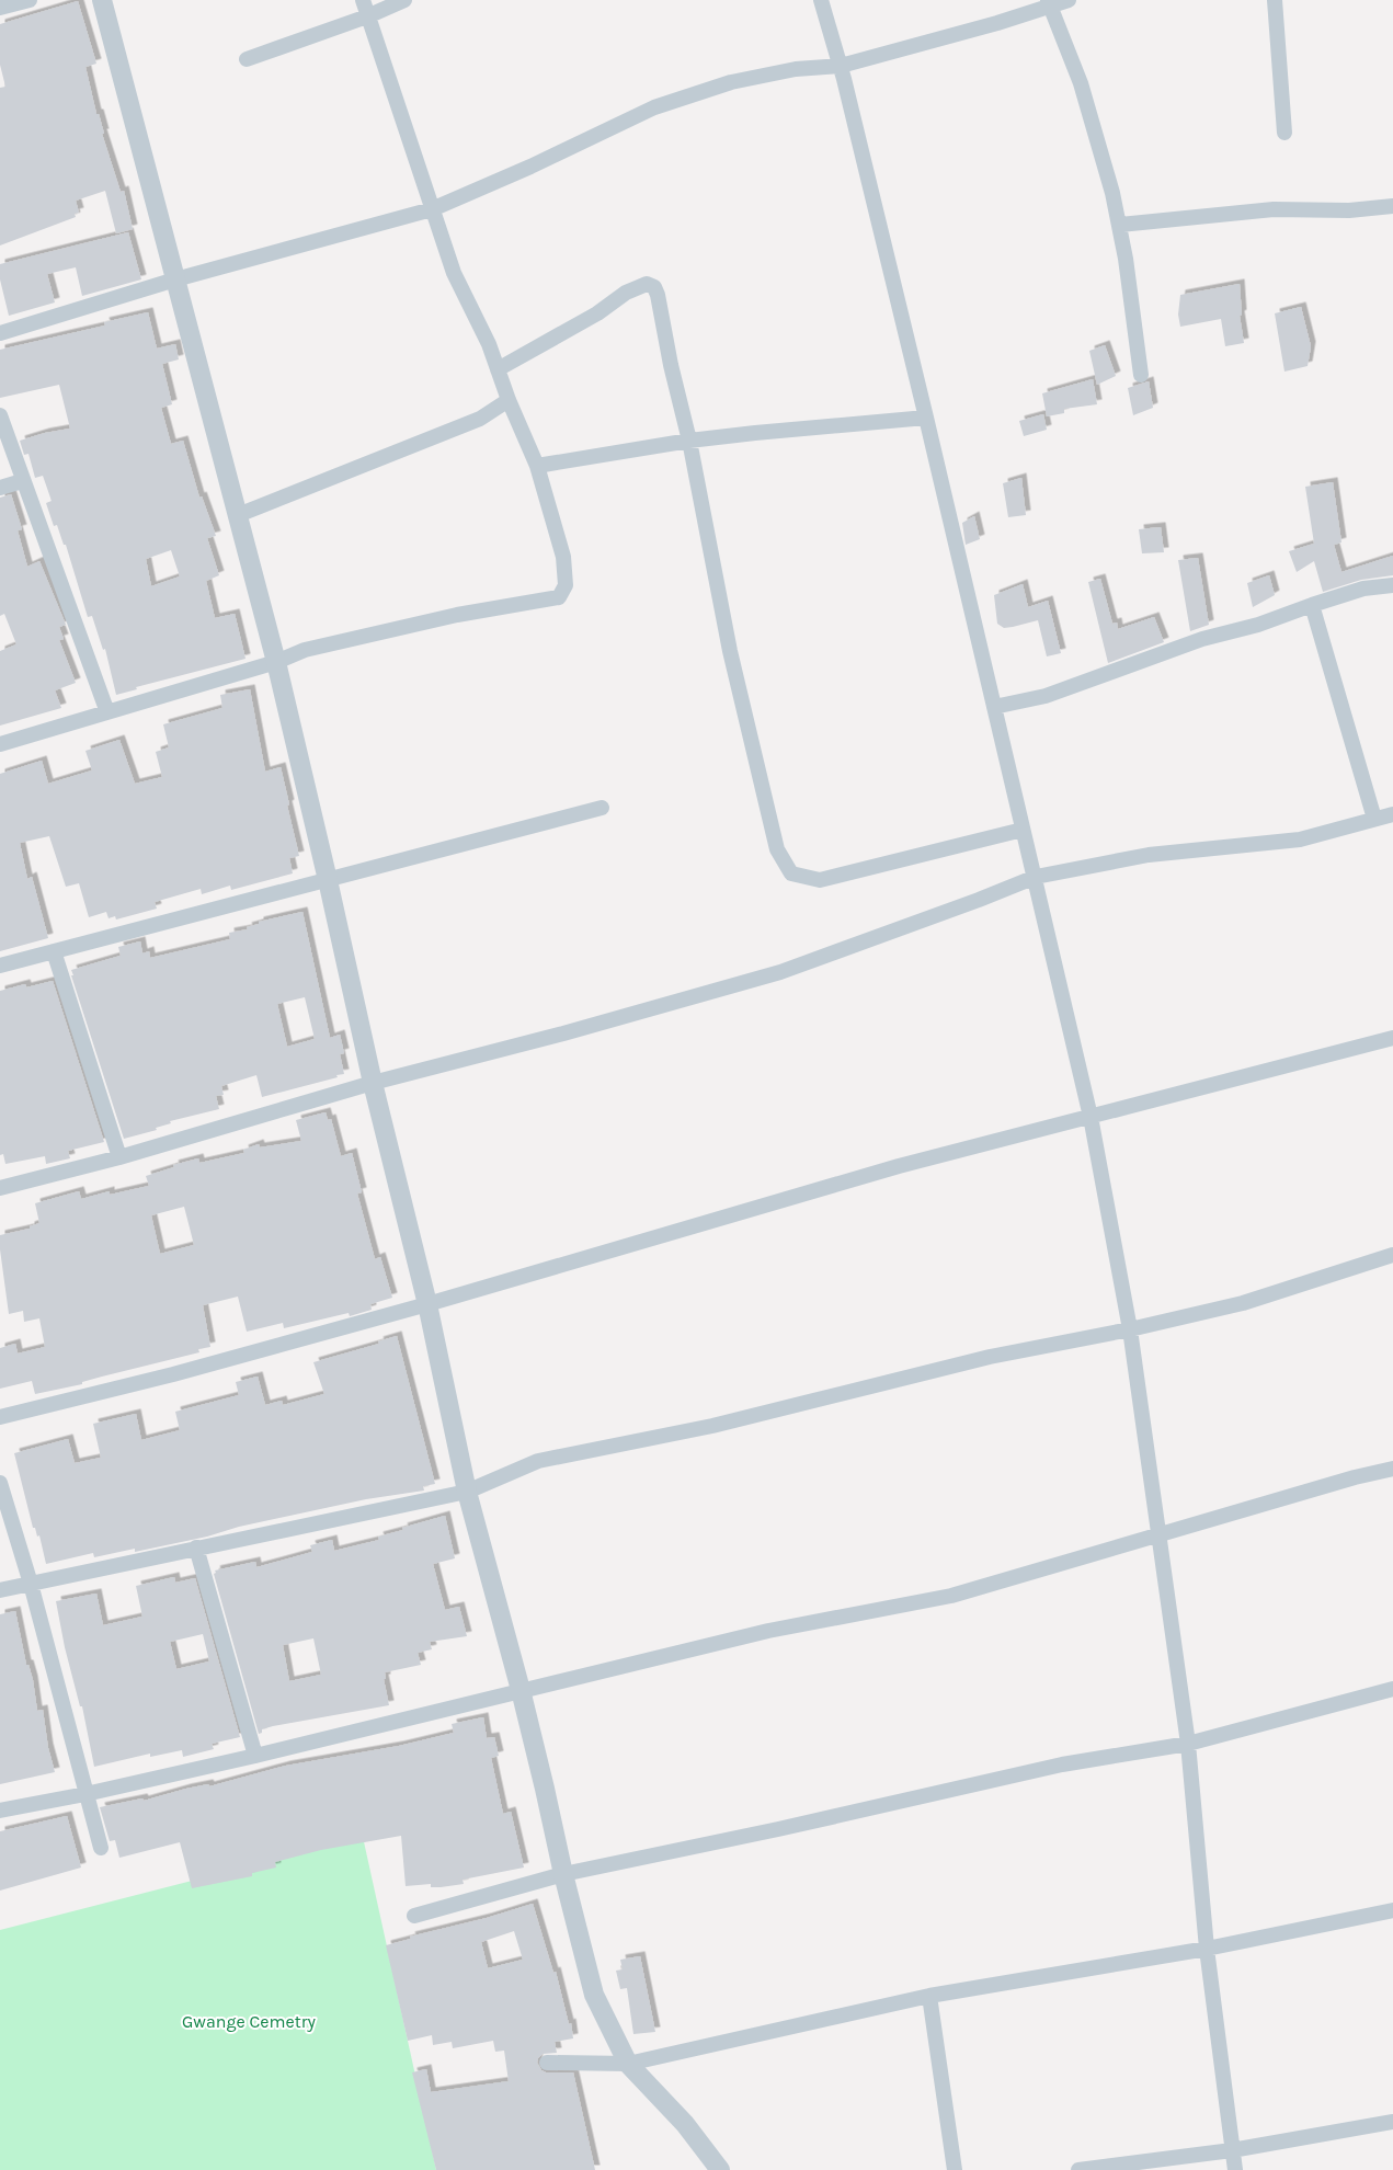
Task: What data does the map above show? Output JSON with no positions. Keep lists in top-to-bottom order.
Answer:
{
  "parks": ["Gwange Cemetry"]
}
